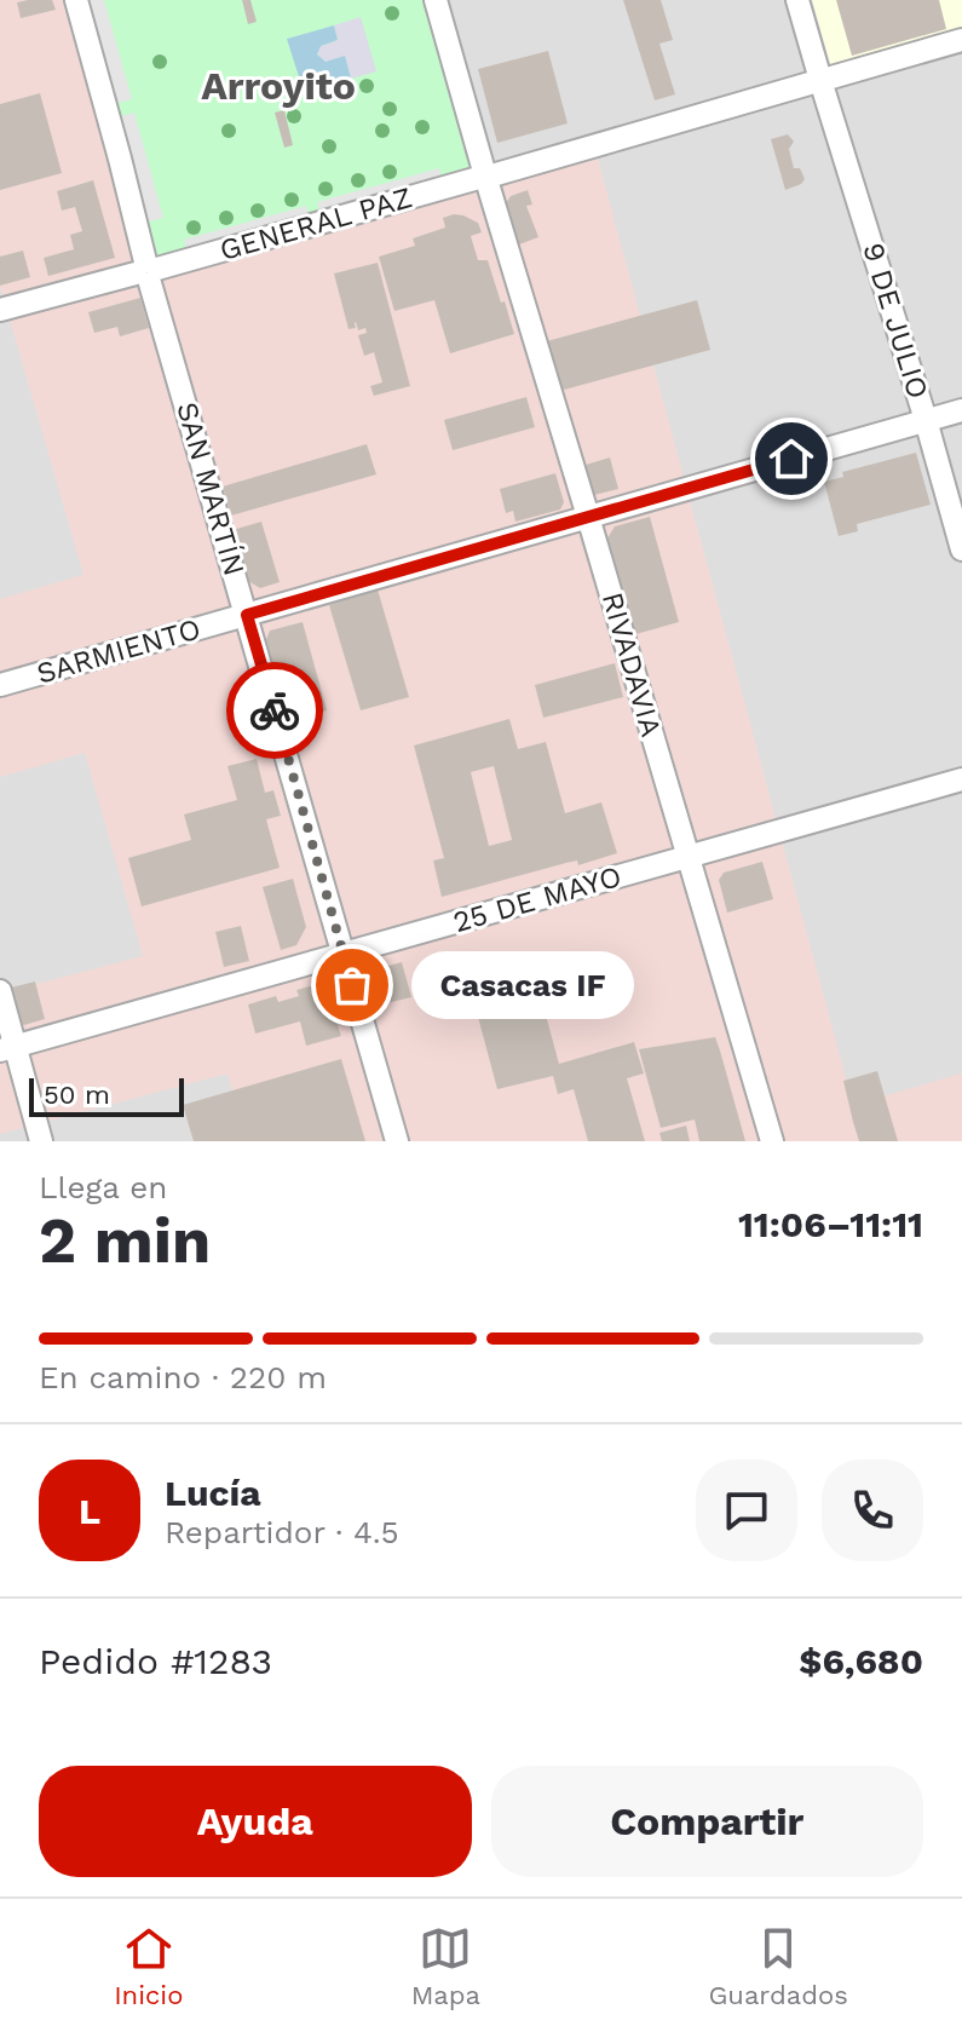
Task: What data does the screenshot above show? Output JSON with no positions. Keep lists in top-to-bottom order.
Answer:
{
  "streets": {
    "street": [
      "GENERAL PAZ",
      "9 DE JULIO",
      "SAN MARTÍN",
      "SARMIENTO",
      "RIVADAVIA",
      "25 DE MAYO"
    ]
  },
  "crossings": [
    ["GENERAL PAZ", "9 DE JULIO"],
    ["GENERAL PAZ", "SAN MARTÍN"],
    ["GENERAL PAZ", "RIVADAVIA"],
    ["9 DE JULIO", "SARMIENTO"],
    ["SAN MARTÍN", "SARMIENTO"],
    ["SAN MARTÍN", "25 DE MAYO"],
    ["SARMIENTO", "RIVADAVIA"],
    ["RIVADAVIA", "25 DE MAYO"]
  ],
  "districts": ["Arroyito"],
  "places": ["Casacas IF"],
  "scale_bar": "50 m",
  "page": {
    "bubble": "Casacas IF",
    "scale": "50 m",
    "heading": ["2 min", "Llega en", "11:06–11:11"],
    "panel": [
      "Lucía",
      "Repartidor · 4.5",
      "Pedido #1283",
      "$6,680"
    ],
    "bar": "En camino · 220 m",
    "round": "L",
    "buttons": ["Ayuda", "Compartir"],
    "tabs": ["Inicio", "Mapa", "Guardados"]
  }
}
